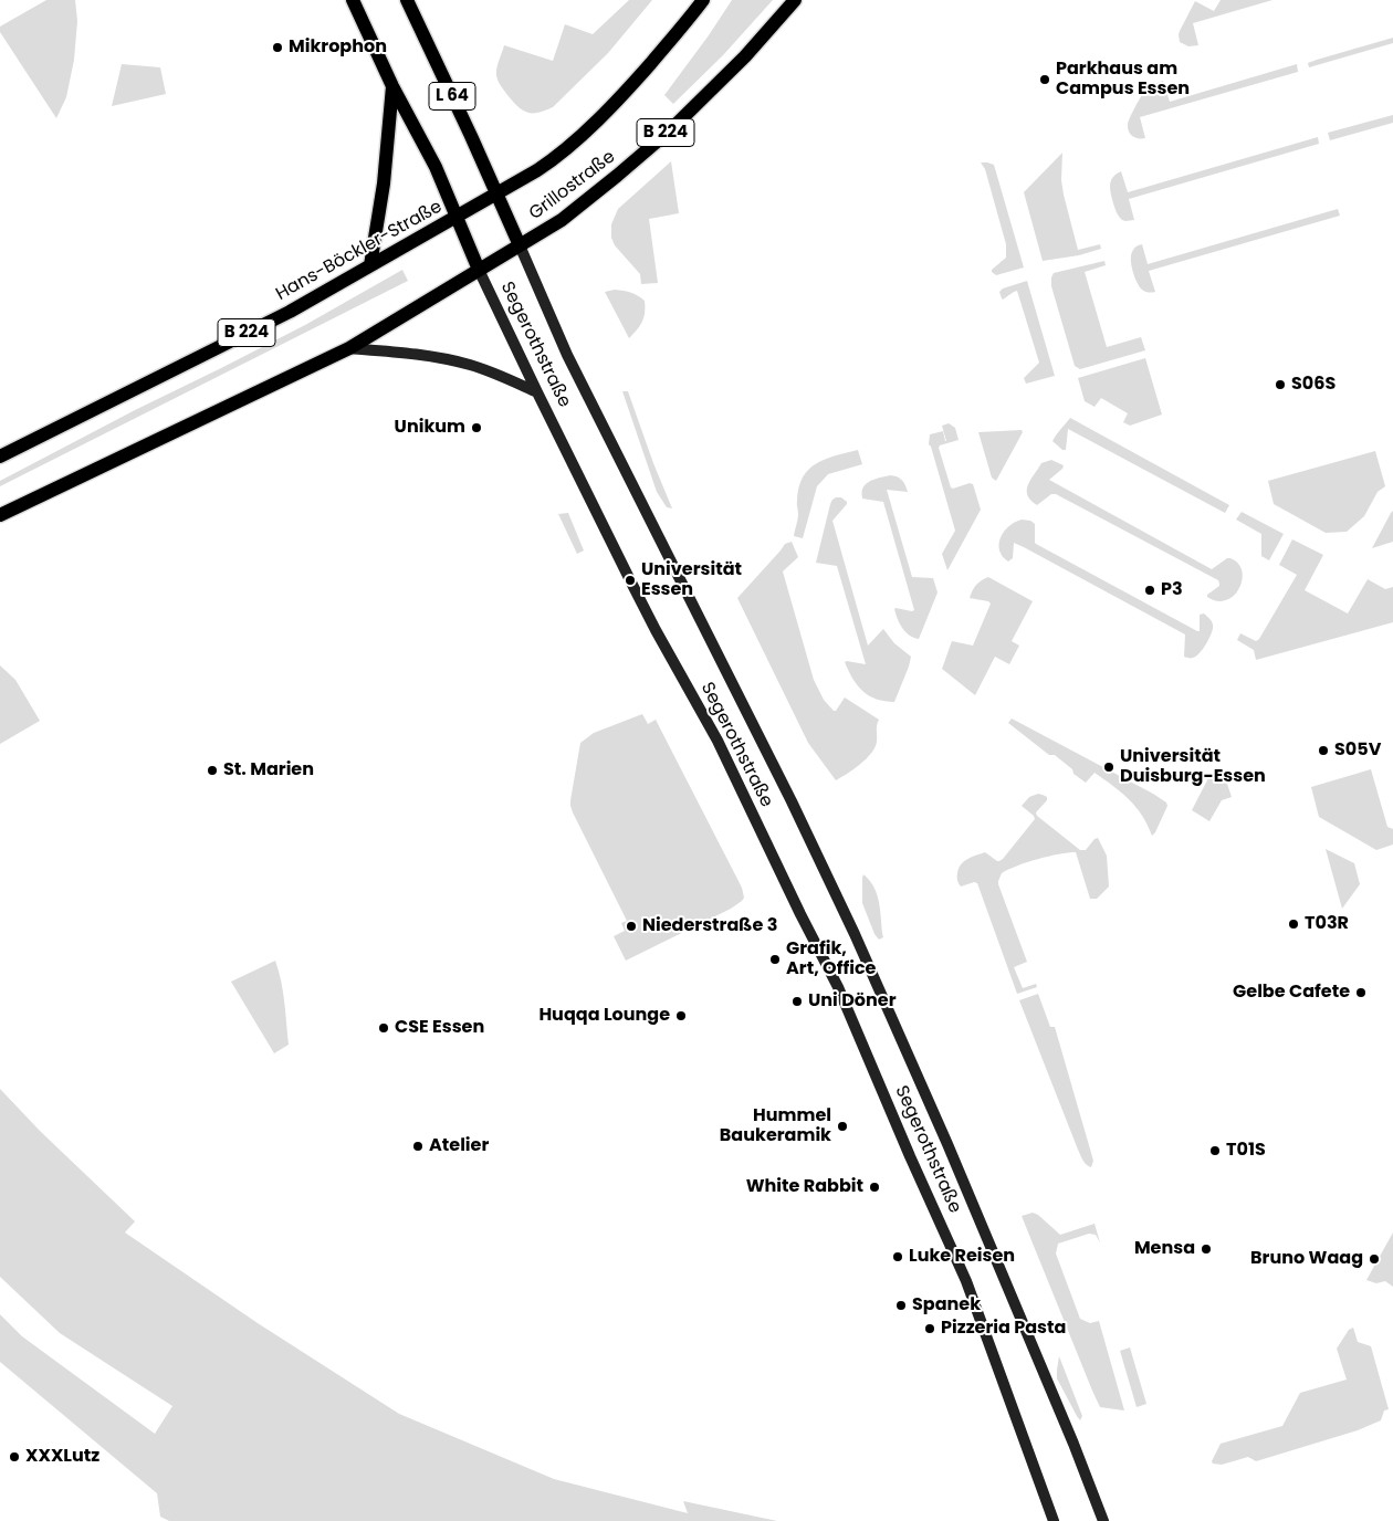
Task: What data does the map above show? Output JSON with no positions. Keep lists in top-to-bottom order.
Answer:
{
  "streets": {
    "main road": [
      "L 64",
      "B 224",
      "Grillostraße",
      "Hans-Böckler-Straße",
      "Segerothstraße"
    ]
  },
  "crossings": [
    ["B 224", "Grillostraße"],
    ["B 224", "Segerothstraße"],
    ["Grillostraße", "Hans-Böckler-Straße"],
    ["Grillostraße", "Segerothstraße"],
    ["Hans-Böckler-Straße", "Segerothstraße"]
  ],
  "places": [
    "Mikrophon",
    "Parkhaus am Campus Essen",
    "S06S",
    "Unikum",
    "Universität Essen",
    "P3",
    "S05V",
    "Universität Duisburg-Essen",
    "St. Marien",
    "T03R",
    "Niederstraße 3",
    "Grafik, Art, Office",
    "Gelbe Cafete",
    "Uni Döner",
    "Huqqa Lounge",
    "CSE Essen",
    "Hummel Baukeramik",
    "Atelier",
    "T01S",
    "White Rabbit",
    "Mensa",
    "Luke Reisen",
    "Bruno Waag",
    "Spanek",
    "Pizzeria Pasta",
    "XXXLutz"
  ]
}
